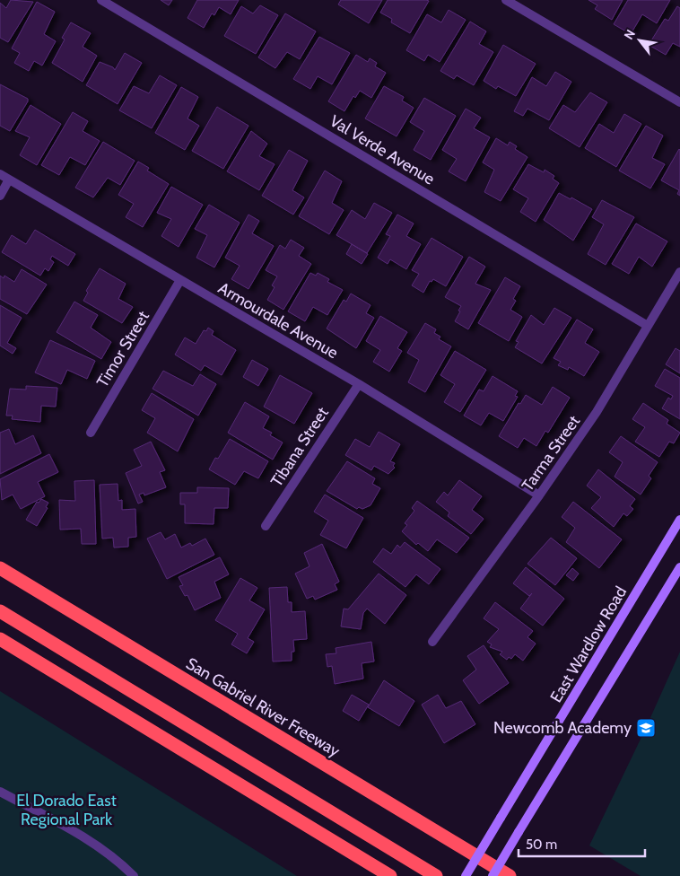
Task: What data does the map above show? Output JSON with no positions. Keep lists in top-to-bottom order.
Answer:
{
  "streets": {
    "highway": ["San Gabriel River Freeway"],
    "main road": ["East Wardlow Road"],
    "street": [
      "Val Verde Avenue",
      "Armourdale Avenue",
      "Timor Street",
      "Tibana Street",
      "Tarma Street"
    ]
  },
  "crossings": [
    ["Val Verde Avenue", "Tarma Street"],
    ["Armourdale Avenue", "Timor Street"],
    ["Armourdale Avenue", "Tibana Street"],
    ["Armourdale Avenue", "Tarma Street"]
  ],
  "parks": ["El Dorado East Regional Park"],
  "places": {
    "school or university": ["Newcomb Academy"]
  },
  "scale_bar": "50 m",
  "north": "top left"
}
